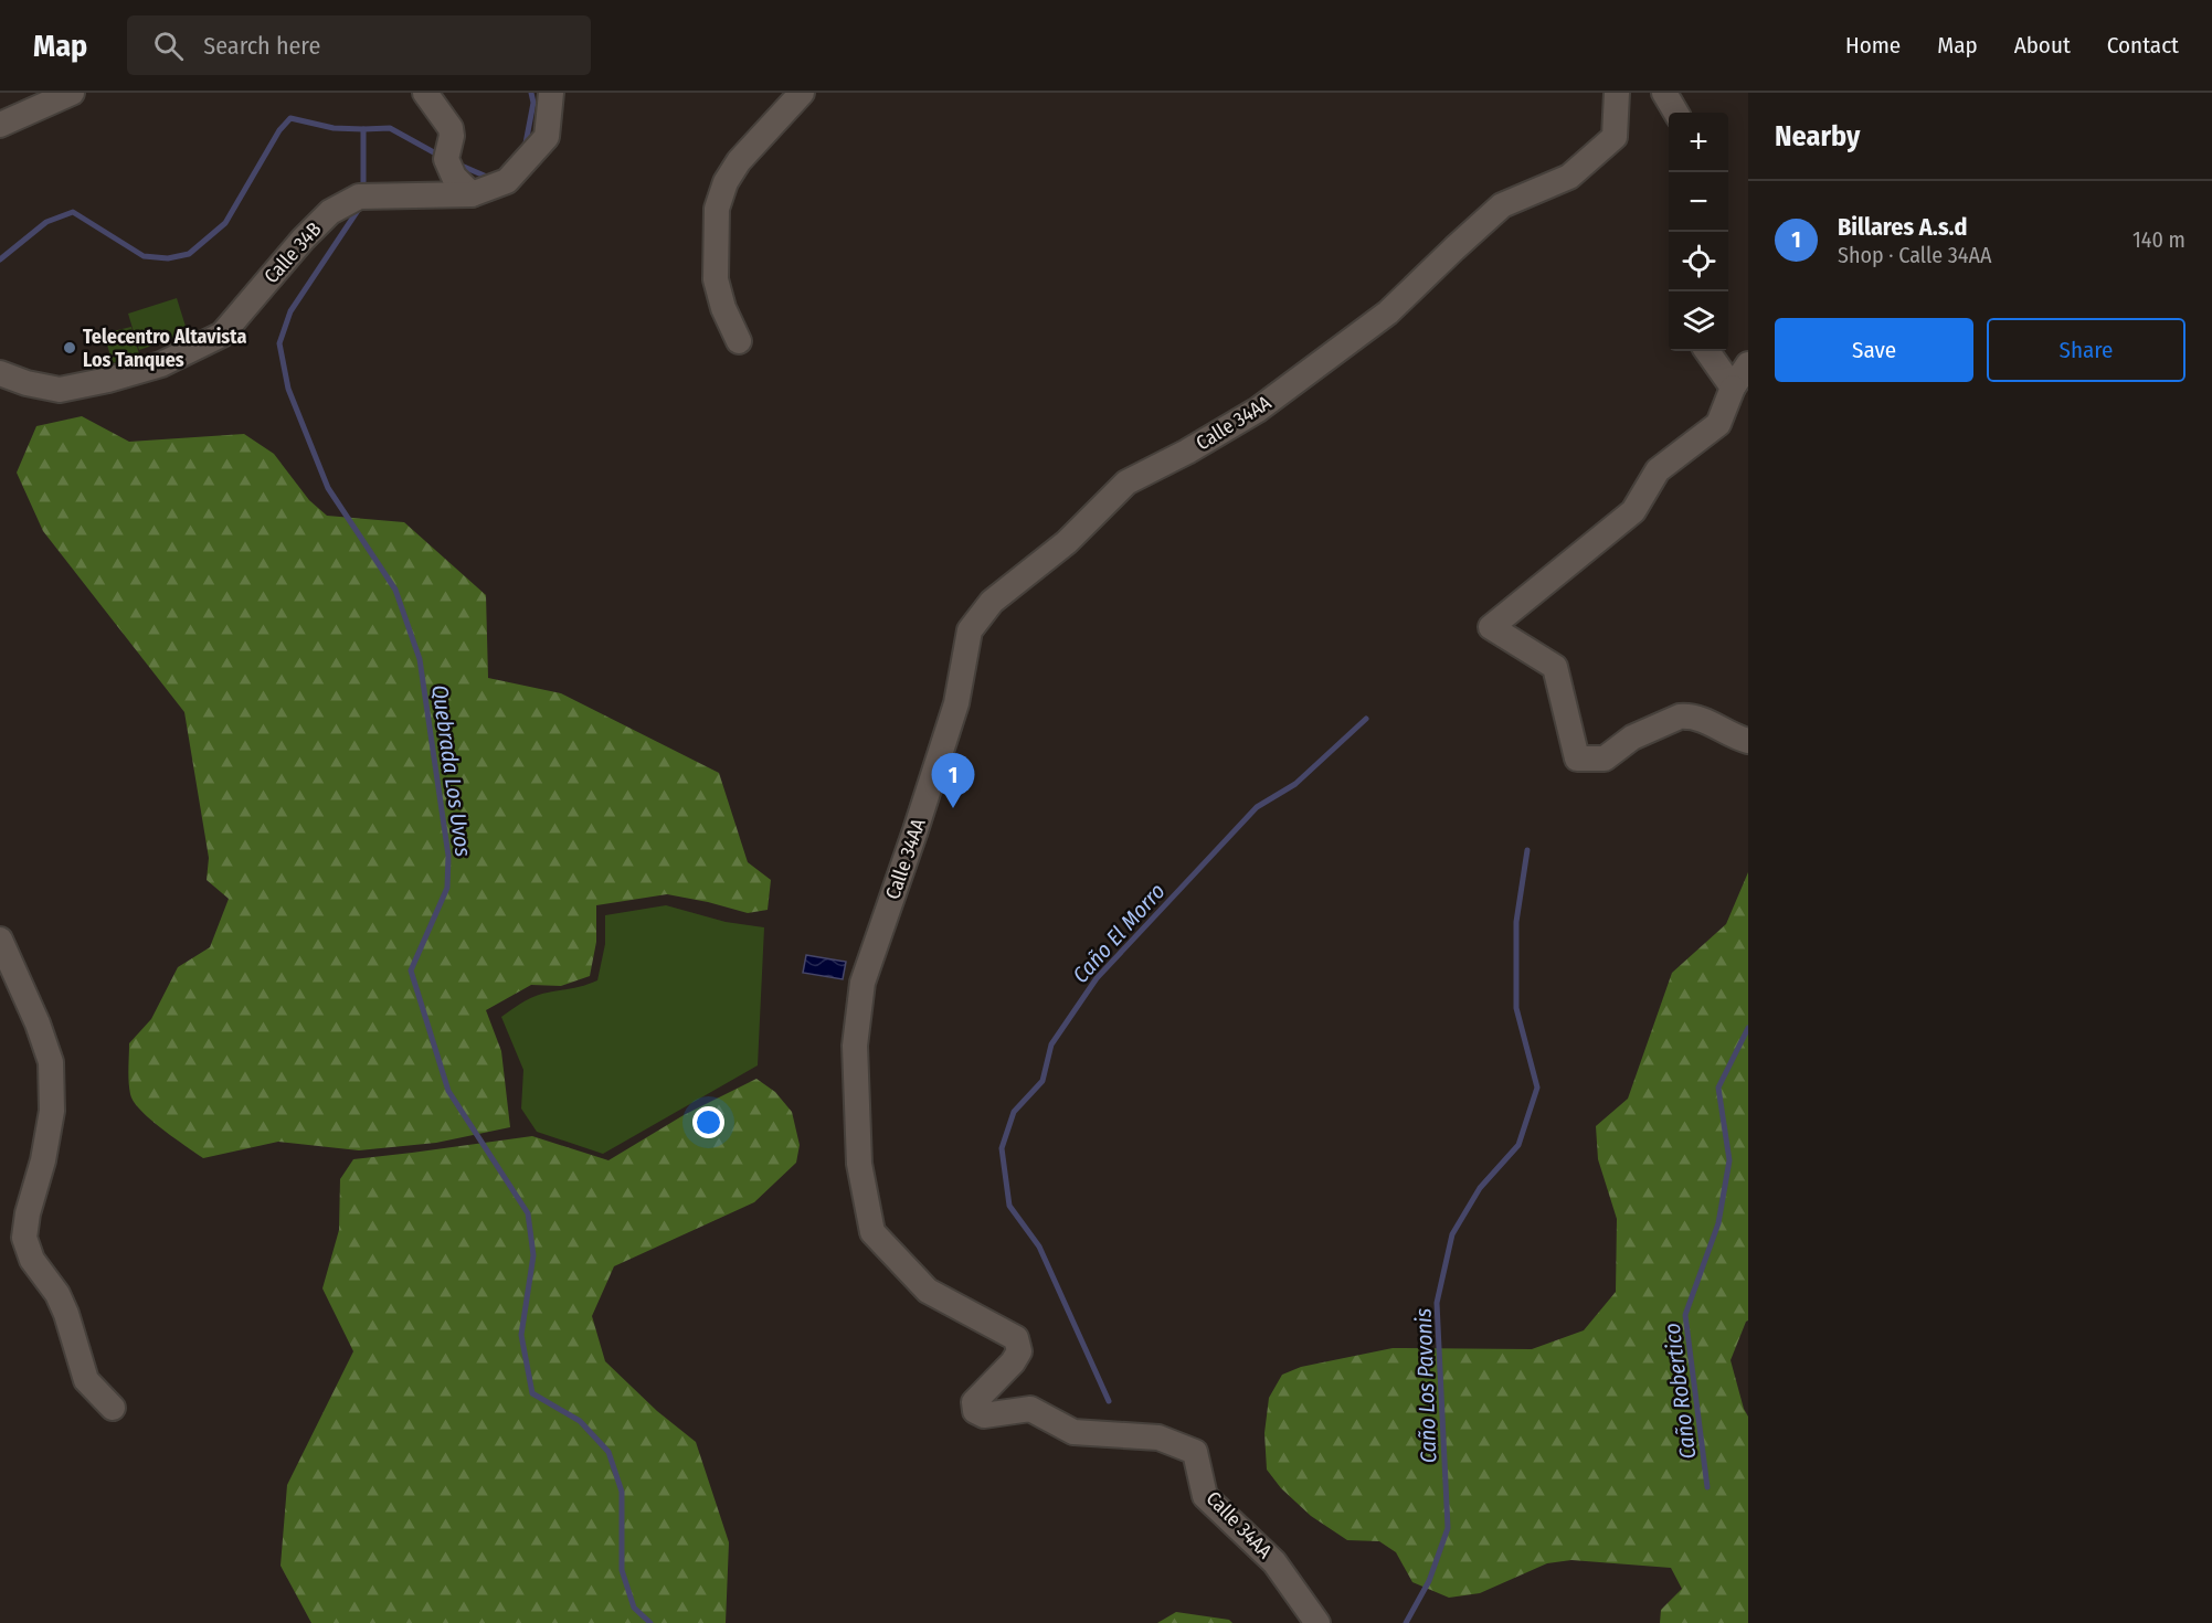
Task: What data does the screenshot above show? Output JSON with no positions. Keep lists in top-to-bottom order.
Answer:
{
  "streets": {
    "street": ["Calle 34B", "Calle 34AA"]
  },
  "water": [
    "Quebrada Los Uvos",
    "Caño El Morro",
    "Caño Los Pavonis",
    "Caño Robertico"
  ],
  "places": ["Telecentro Altavista Los Tanques"],
  "page": {
    "header": "Map",
    "search": "Search here",
    "nav": [
      "Home",
      "Map",
      "About",
      "Contact"
    ],
    "heading": "Nearby",
    "map_buttons": ["+", "−"],
    "list": [
      {
        "mark": "1",
        "name": "Billares A.s.d",
        "note": "Shop · Calle 34AA",
        "value": "140 m"
      }
    ],
    "buttons": ["Save", "Share"],
    "pins": "1"
  }
}
